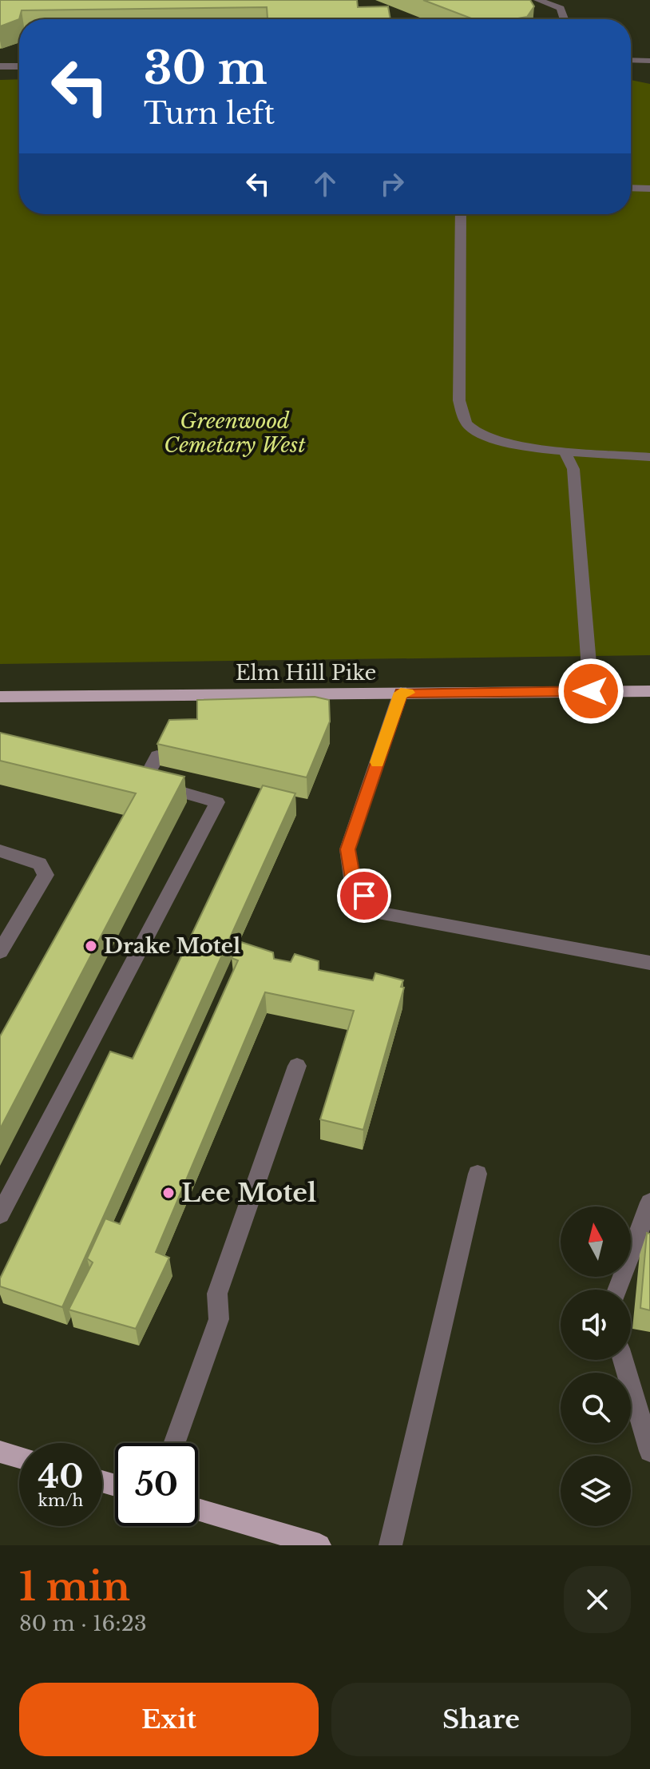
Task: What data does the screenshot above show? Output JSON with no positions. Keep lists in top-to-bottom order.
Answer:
{
  "streets": {
    "main road": ["Elm Hill Pike"]
  },
  "parks": ["Greenwood Cemetary West"],
  "places": ["Drake Motel", "Lee Motel"],
  "north": "top",
  "page": {
    "turn": ["30 m", "Turn left"],
    "speed": "40 km/h",
    "limit": "50",
    "heading": ["1 min", "80 m · 16:23"],
    "buttons": ["Exit", "Share"]
  }
}
